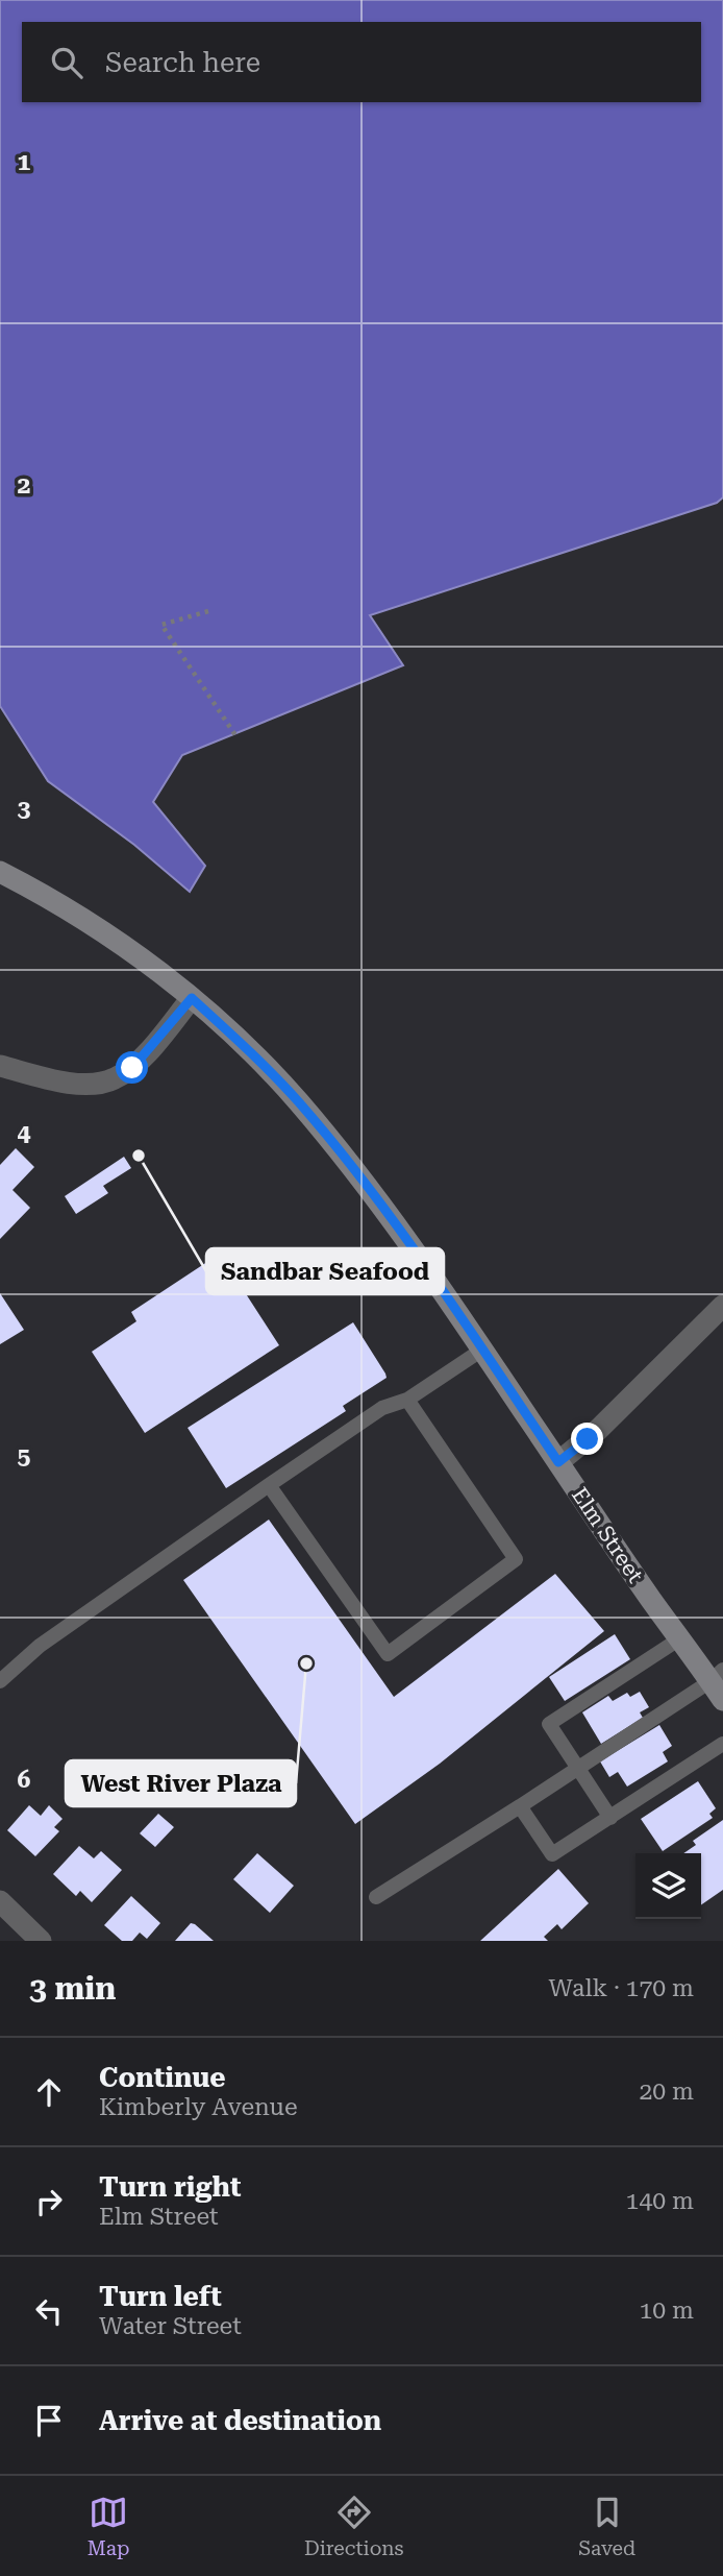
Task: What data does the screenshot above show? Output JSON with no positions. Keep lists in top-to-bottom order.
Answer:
{
  "streets": {
    "main road": ["Elm Street"]
  },
  "places": ["Sandbar Seafood", "West River Plaza"],
  "page": {
    "search": "Search here",
    "heading": ["3 min", "Walk · 170 m"],
    "list": [
      ["Continue", "Kimberly Avenue", "20 m"],
      ["Turn right", "Elm Street", "140 m"],
      ["Turn left", "Water Street", "10 m"],
      "Arrive at destination"
    ],
    "nav": ["Map", "Directions", "Saved"]
  },
  "grid": {
    "rows": [
      "1",
      "2",
      "3",
      "4",
      "5",
      "6"
    ]
  }
}
